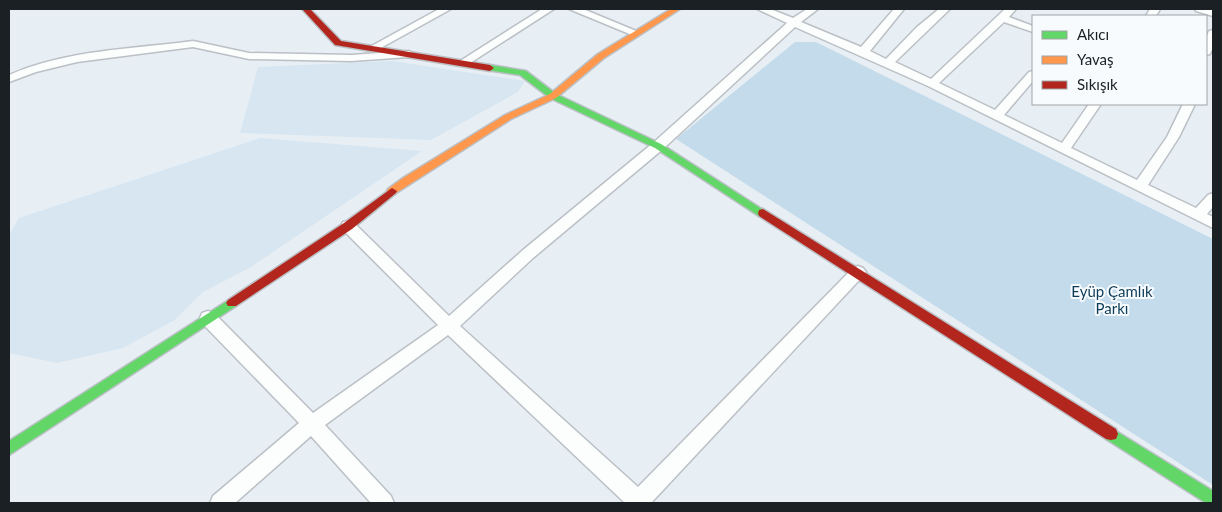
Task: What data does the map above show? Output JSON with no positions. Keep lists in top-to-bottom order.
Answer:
{
  "parks": ["Eyüp Çamlık Parkı"],
  "legend": ["Akıcı", "Yavaş", "Sıkışık"]
}
